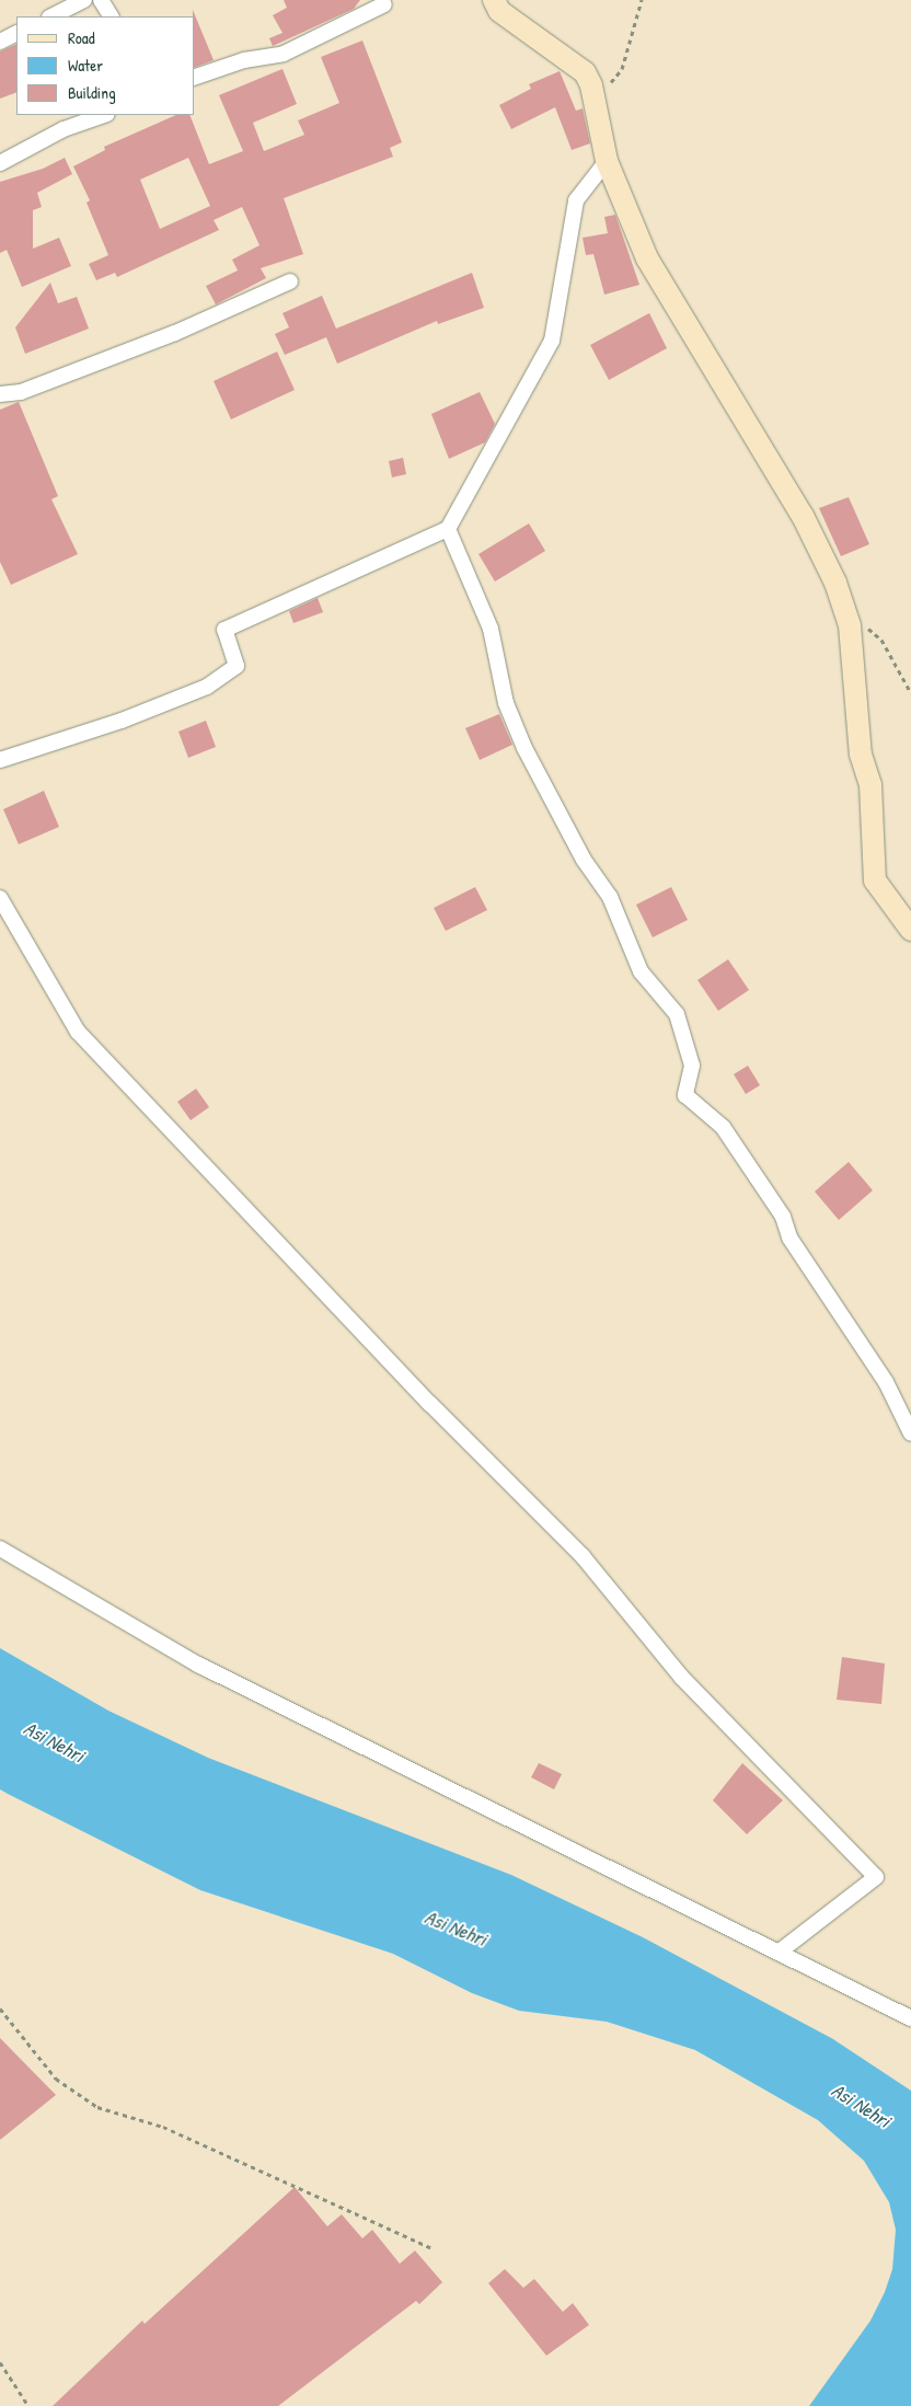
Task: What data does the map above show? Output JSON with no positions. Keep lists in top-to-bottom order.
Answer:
{
  "water": ["Asi Nehri"],
  "legend": ["Road", "Water", "Building"]
}
